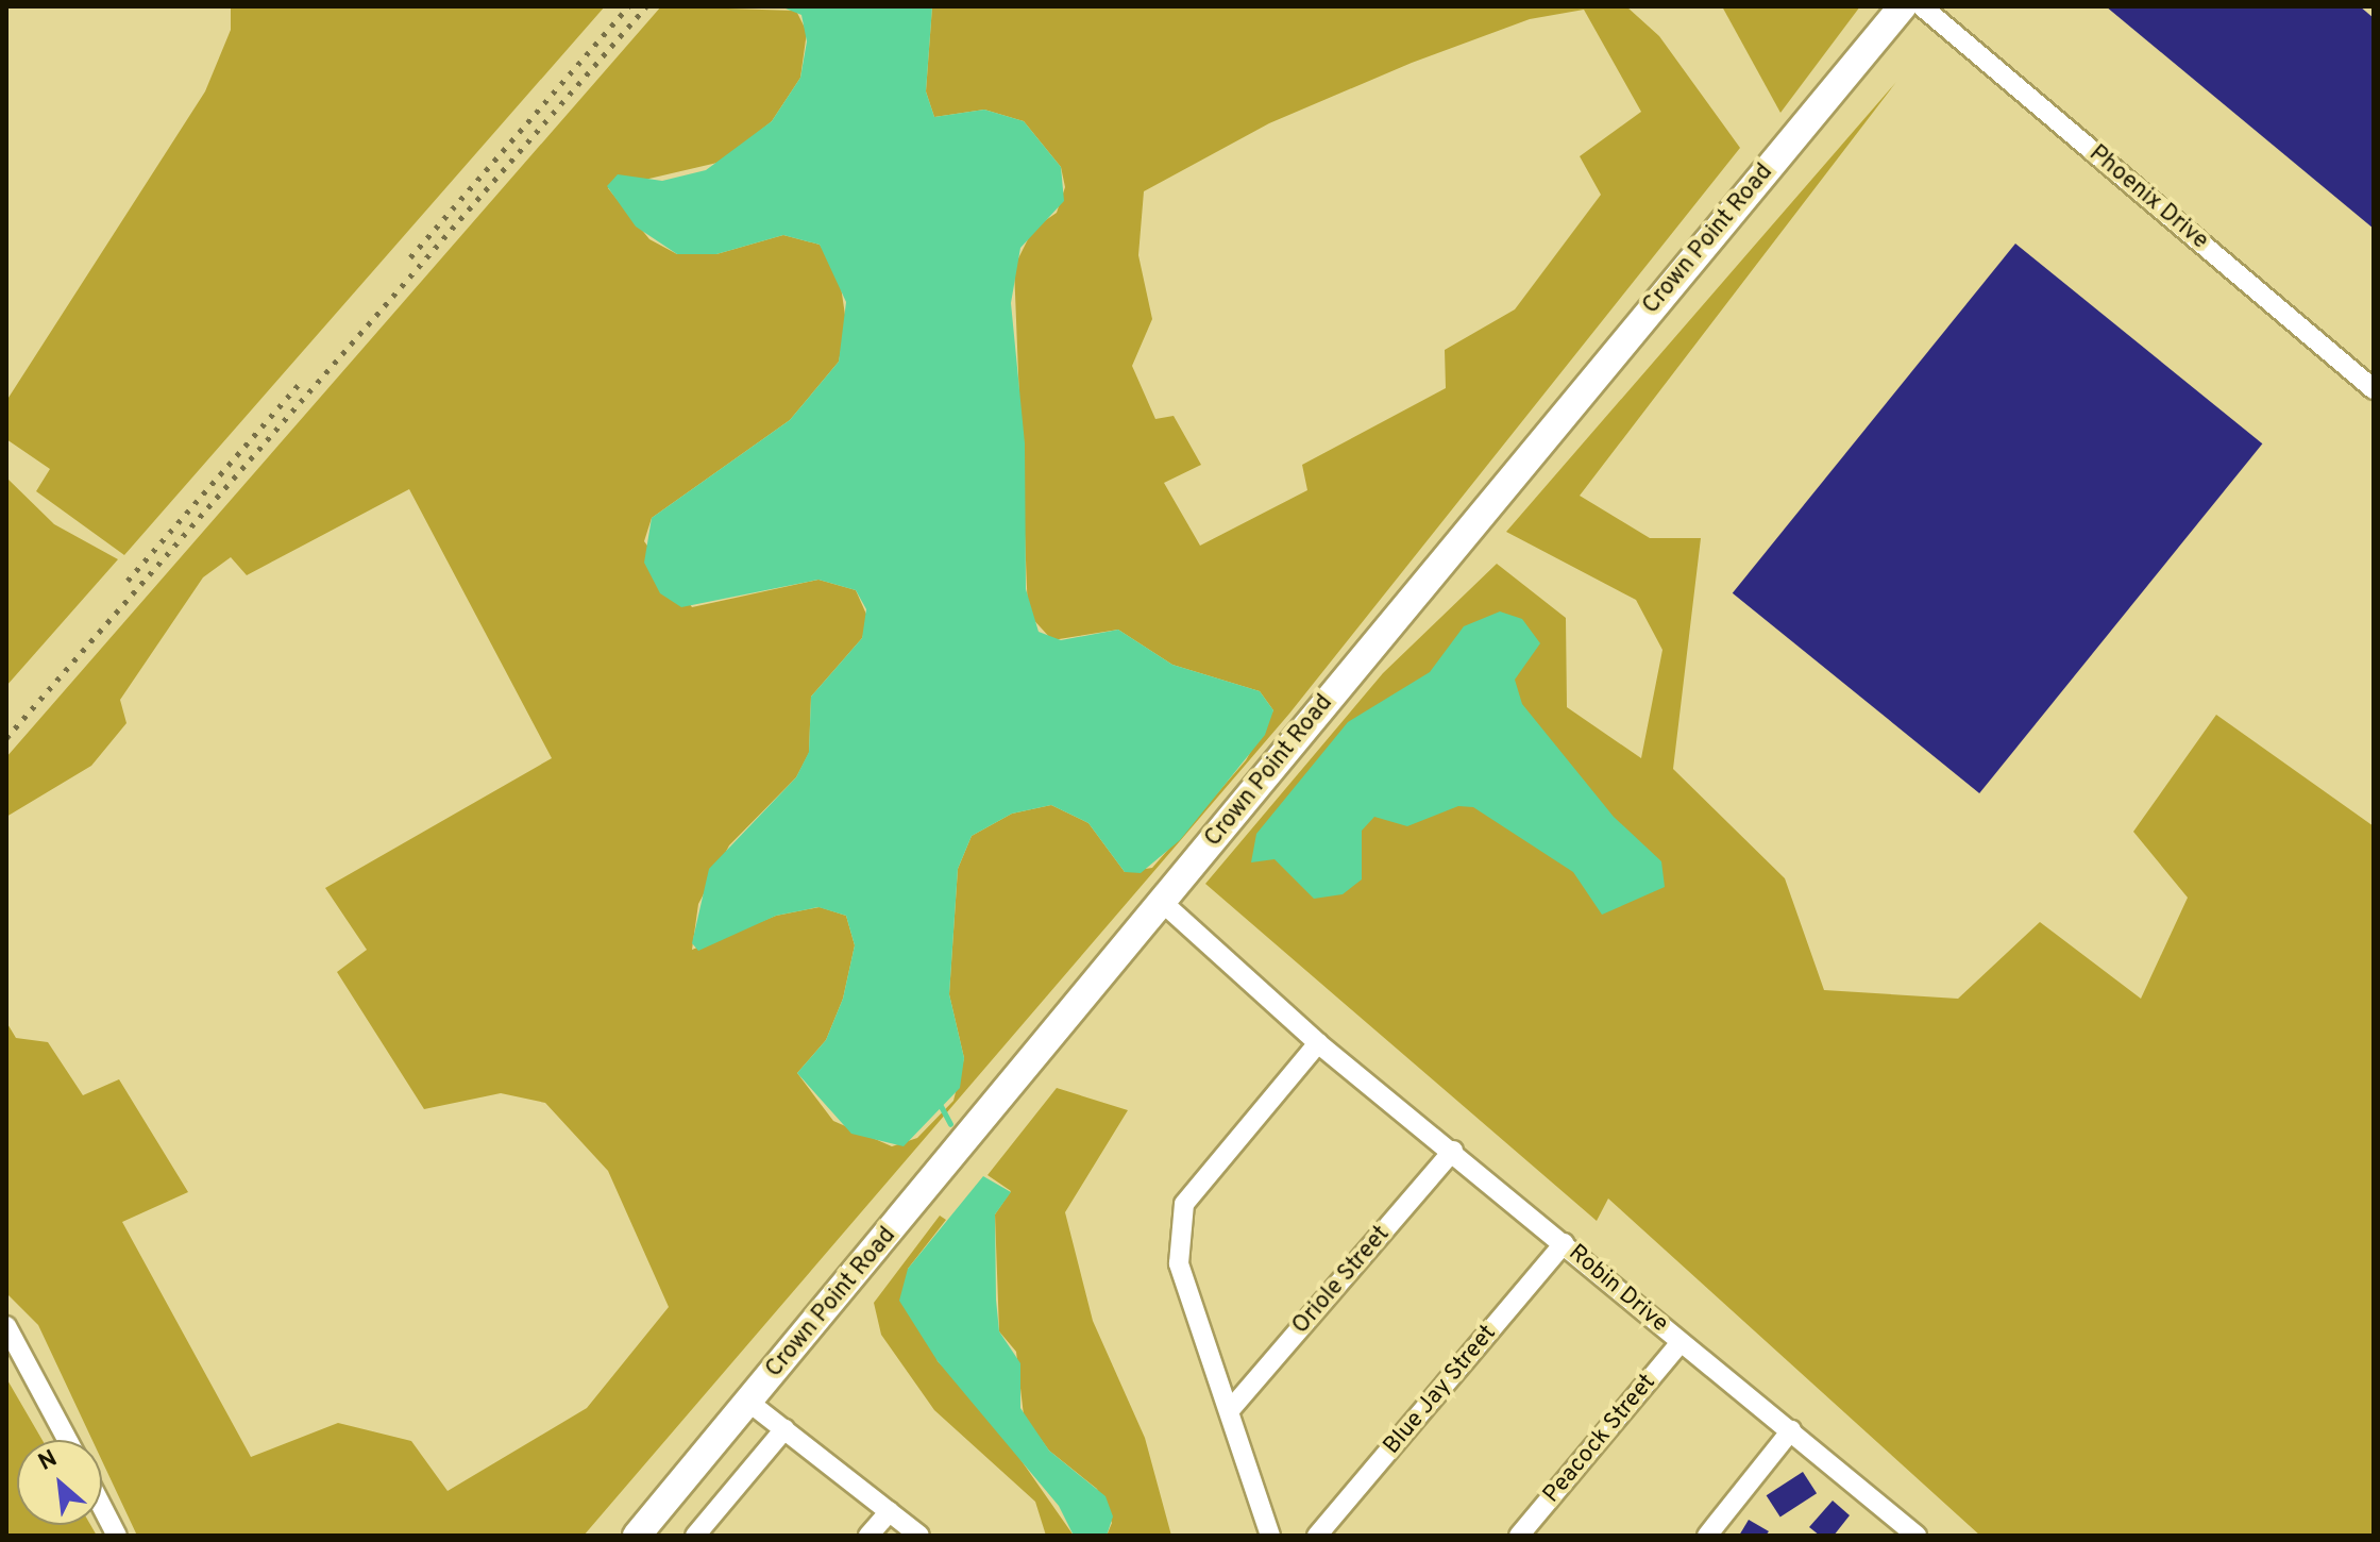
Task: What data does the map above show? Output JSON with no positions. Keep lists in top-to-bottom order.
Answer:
{
  "streets": {
    "main road": ["Crown Point Road"],
    "street": [
      "Phoenix Drive",
      "Oriole Street",
      "Robin Drive",
      "Blue Jay Street",
      "Peacock Street"
    ]
  },
  "crossings": [
    ["Crown Point Road", "Robin Drive"],
    ["Oriole Street", "Robin Drive"],
    ["Robin Drive", "Blue Jay Street"],
    ["Robin Drive", "Peacock Street"]
  ],
  "north": "top left"
}
